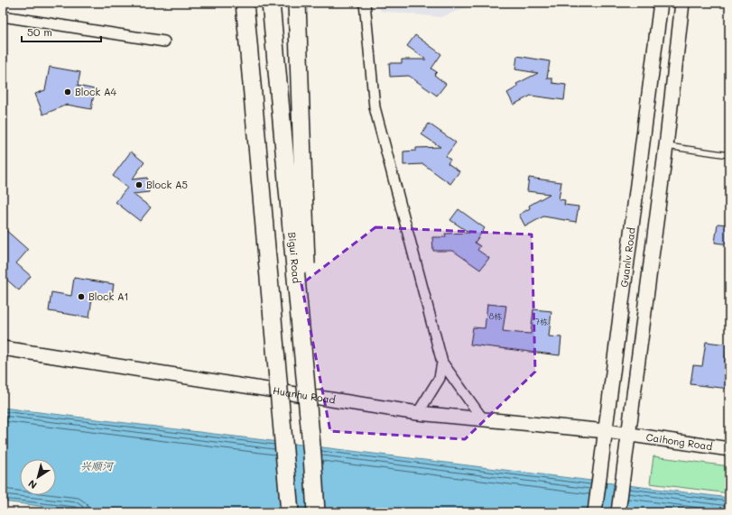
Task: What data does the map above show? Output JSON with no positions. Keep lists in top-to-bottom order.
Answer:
{
  "streets": {
    "highway": ["Bigui Road"],
    "main road": ["Guanlv Road", "Huanhu Road", "Caihong Road"]
  },
  "crossings": [
    ["Guanlv Road", "Huanhu Road"],
    ["Guanlv Road", "Caihong Road"],
    ["Huanhu Road", "Caihong Road"]
  ],
  "water": ["兴顺河"],
  "places": ["Block A4", "Block A5", "Block A1"],
  "house_numbers": ["8栋", "7栋"],
  "scale_bar": "50 m",
  "north": "bottom left"
}
